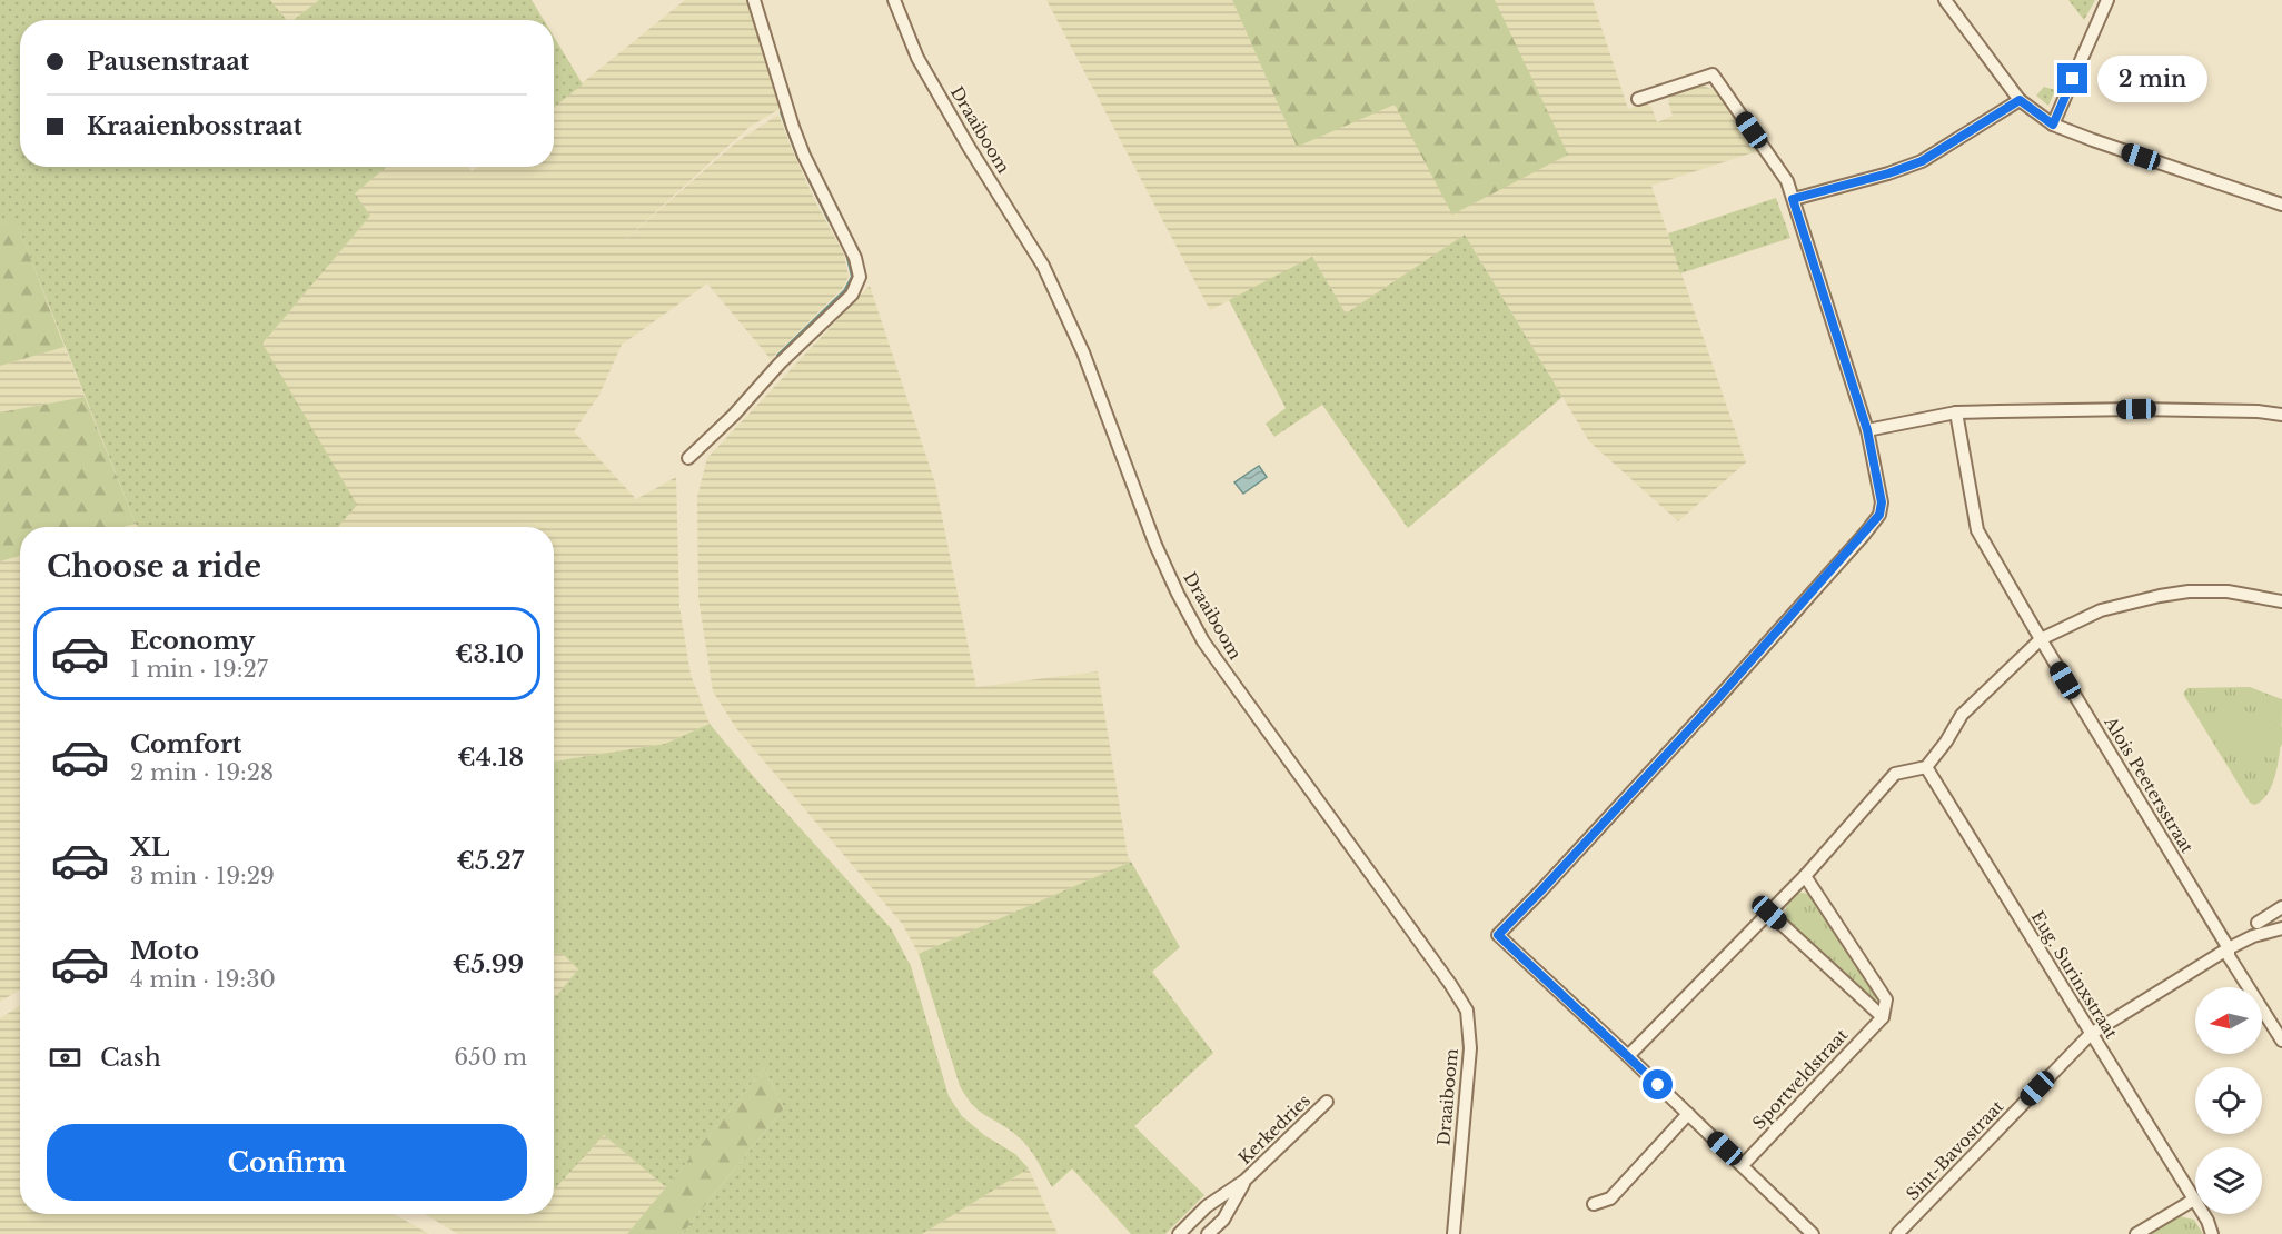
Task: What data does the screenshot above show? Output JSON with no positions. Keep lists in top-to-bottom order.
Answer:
{
  "streets": {
    "street": [
      "Draaiboom",
      "Alois Peetersstraat",
      "Eug. Surinxstraat",
      "Sportveldstraat",
      "Kerkedries",
      "Sint-Bavostraat"
    ]
  },
  "crossings": [
    ["Alois Peetersstraat", "Sint-Bavostraat"],
    ["Eug. Surinxstraat", "Sint-Bavostraat"]
  ],
  "north": "left",
  "page": {
    "banner": ["Pausenstraat", "Kraaienbosstraat"],
    "bubble": "2 min",
    "heading": "Choose a ride",
    "list": [
      {
        "name": "Economy",
        "note": "1 min · 19:27",
        "value": "€3.10"
      },
      {
        "name": "Comfort",
        "note": "2 min · 19:28",
        "value": "€4.18"
      },
      {
        "name": "XL",
        "note": "3 min · 19:29",
        "value": "€5.27"
      },
      {
        "name": "Moto",
        "note": "4 min · 19:30",
        "value": "€5.99"
      }
    ],
    "pay": ["Cash", "650 m"],
    "buttons": "Confirm"
  }
}
